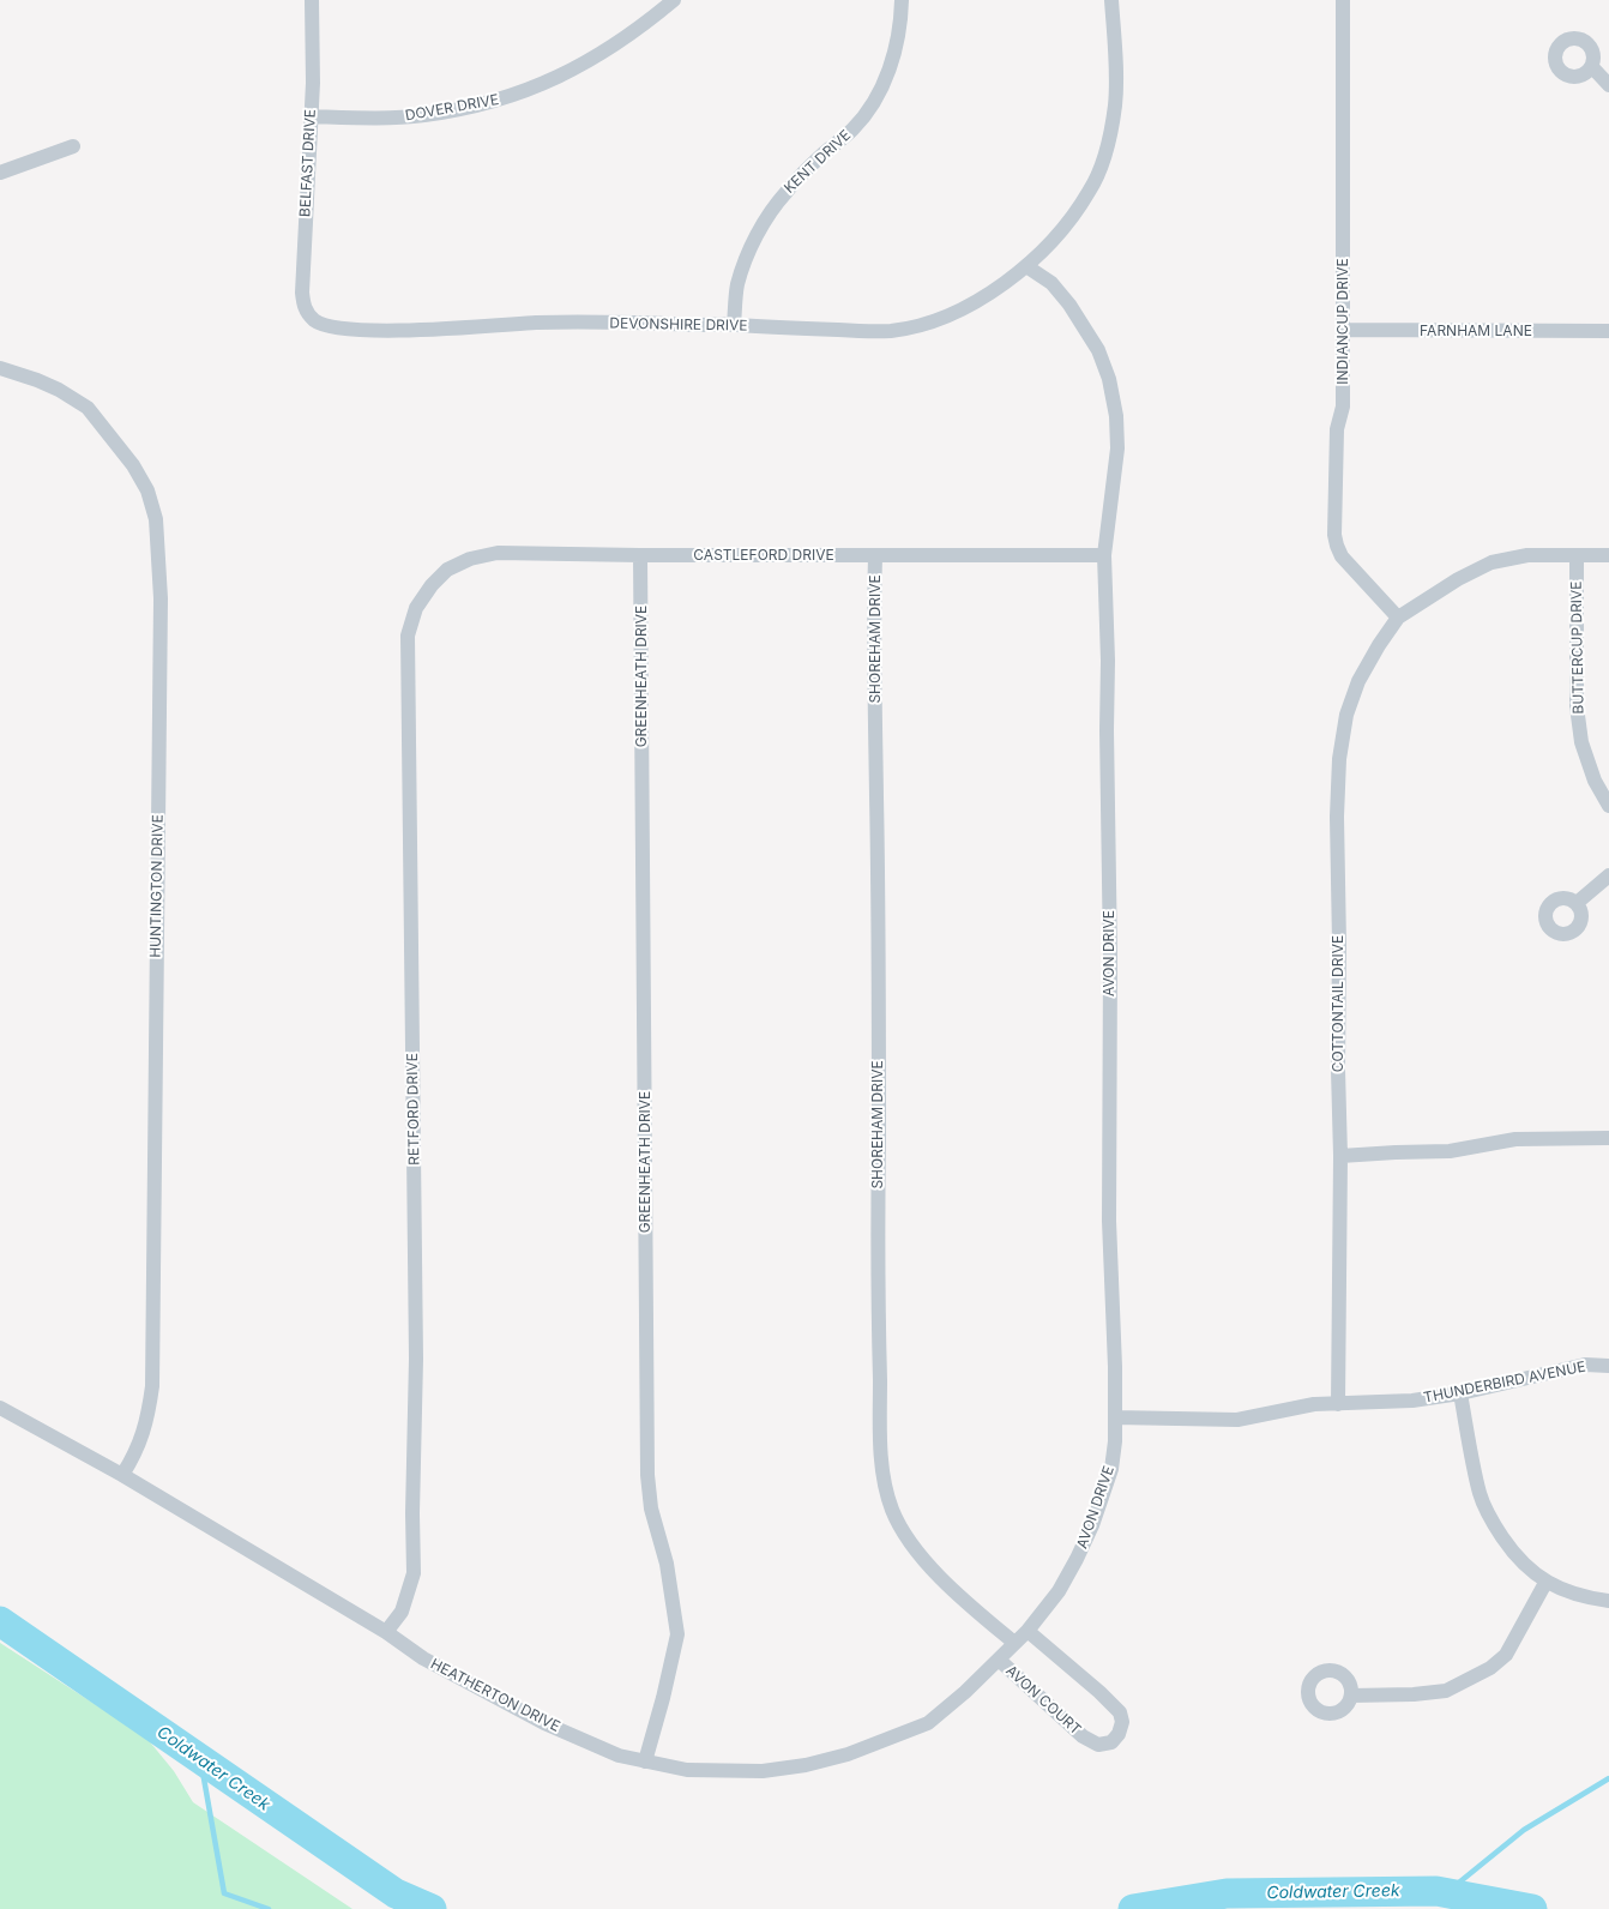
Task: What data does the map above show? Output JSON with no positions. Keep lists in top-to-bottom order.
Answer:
{
  "streets": {
    "street": [
      "DOVER DRIVE",
      "KENT DRIVE",
      "BELFAST DRIVE",
      "INDIANCUP DRIVE",
      "DEVONSHIRE DRIVE",
      "FARNHAM LANE",
      "CASTLEFORD DRIVE",
      "SHOREHAM DRIVE",
      "BUTTERCUP DRIVE",
      "GREENHEATH DRIVE",
      "HUNTINGTON DRIVE",
      "AVON DRIVE",
      "COTTONTAIL DRIVE",
      "RETFORD DRIVE",
      "THUNDERBIRD AVENUE",
      "HEATHERTON DRIVE",
      "AVON COURT"
    ]
  },
  "crossings": [
    ["DOVER DRIVE", "BELFAST DRIVE"],
    ["KENT DRIVE", "DEVONSHIRE DRIVE"],
    ["BELFAST DRIVE", "DEVONSHIRE DRIVE"],
    ["INDIANCUP DRIVE", "FARNHAM LANE"],
    ["INDIANCUP DRIVE", "COTTONTAIL DRIVE"],
    ["DEVONSHIRE DRIVE", "AVON DRIVE"],
    ["CASTLEFORD DRIVE", "SHOREHAM DRIVE"],
    ["CASTLEFORD DRIVE", "GREENHEATH DRIVE"],
    ["CASTLEFORD DRIVE", "AVON DRIVE"],
    ["CASTLEFORD DRIVE", "RETFORD DRIVE"],
    ["SHOREHAM DRIVE", "AVON DRIVE"],
    ["SHOREHAM DRIVE", "HEATHERTON DRIVE"],
    ["GREENHEATH DRIVE", "HEATHERTON DRIVE"],
    ["HUNTINGTON DRIVE", "HEATHERTON DRIVE"],
    ["AVON DRIVE", "THUNDERBIRD AVENUE"],
    ["AVON DRIVE", "HEATHERTON DRIVE"],
    ["AVON DRIVE", "AVON COURT"],
    ["COTTONTAIL DRIVE", "THUNDERBIRD AVENUE"],
    ["RETFORD DRIVE", "HEATHERTON DRIVE"],
    ["HEATHERTON DRIVE", "AVON COURT"]
  ],
  "water": ["Coldwater Creek"]
}
